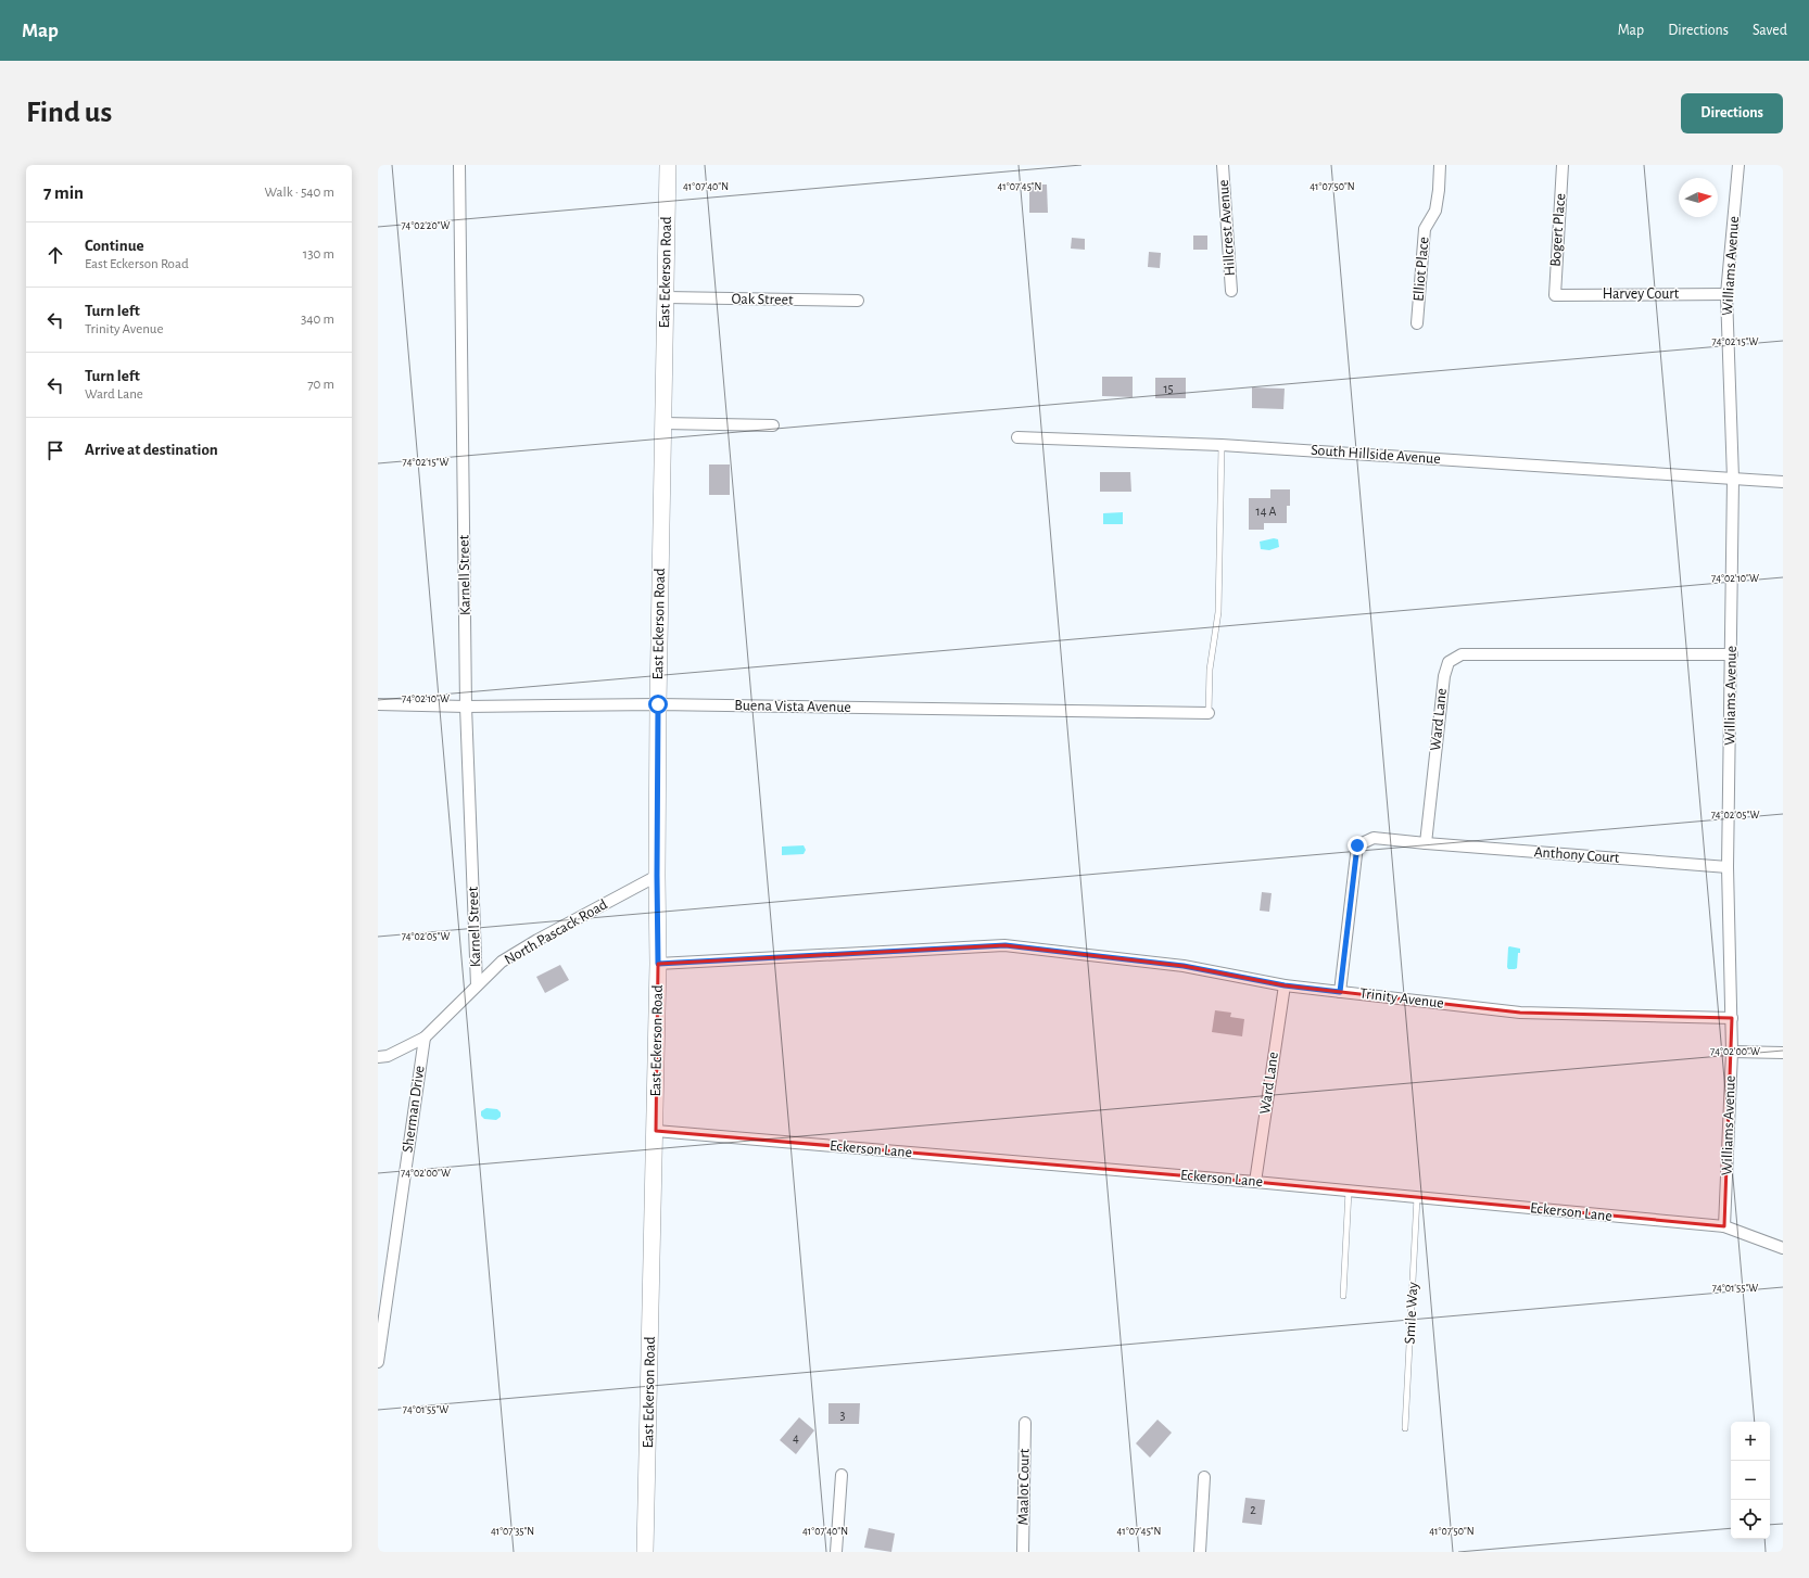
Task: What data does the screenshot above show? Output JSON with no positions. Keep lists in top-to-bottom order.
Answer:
{
  "streets": {
    "street": [
      "Hillcrest Avenue",
      "Bogert Place",
      "Williams Avenue",
      "Elliot Place",
      "East Eckerson Road",
      "Harvey Court",
      "Oak Street",
      "South Hillside Avenue",
      "Karnell Street",
      "Buena Vista Avenue",
      "Ward Lane",
      "Anthony Court",
      "North Pascack Road",
      "Trinity Avenue",
      "Sherman Drive",
      "Eckerson Lane",
      "Maalot Court"
    ],
    "lane": ["Smile Way"]
  },
  "crossings": [
    ["Bogert Place", "Harvey Court"],
    ["Williams Avenue", "Harvey Court"],
    ["Williams Avenue", "South Hillside Avenue"],
    ["Williams Avenue", "Ward Lane"],
    ["Williams Avenue", "Anthony Court"],
    ["Williams Avenue", "Trinity Avenue"],
    ["Williams Avenue", "Eckerson Lane"],
    ["East Eckerson Road", "Oak Street"],
    ["East Eckerson Road", "Buena Vista Avenue"],
    ["East Eckerson Road", "North Pascack Road"],
    ["East Eckerson Road", "Trinity Avenue"],
    ["East Eckerson Road", "Eckerson Lane"],
    ["Karnell Street", "Buena Vista Avenue"],
    ["Karnell Street", "North Pascack Road"],
    ["Ward Lane", "Anthony Court"],
    ["Ward Lane", "Trinity Avenue"],
    ["Ward Lane", "Eckerson Lane"],
    ["North Pascack Road", "Sherman Drive"],
    ["Eckerson Lane", "Smile Way"]
  ],
  "house_numbers": [
    "15",
    "14 A",
    "3",
    "4",
    "2"
  ],
  "north": "right",
  "page": {
    "header": "Map",
    "nav": ["Map", "Directions", "Saved"],
    "buttons": "Directions",
    "title": "Find us",
    "heading": ["7 min", "Walk · 540 m"],
    "list": [
      ["Continue", "East Eckerson Road", "130 m"],
      ["Turn left", "Trinity Avenue", "340 m"],
      ["Turn left", "Ward Lane", "70 m"],
      "Arrive at destination"
    ],
    "map_buttons": ["+", "−"]
  },
  "coordinates": [
    "41°07'40\"N",
    "41°07'45\"N",
    "41°07'50\"N",
    "74°02'20\"W",
    "74°02'15\"W",
    "74°02'10\"W",
    "74°02'05\"W",
    "74°02'00\"W",
    "74°01'55\"W",
    "41°07'35\"N"
  ]
}
